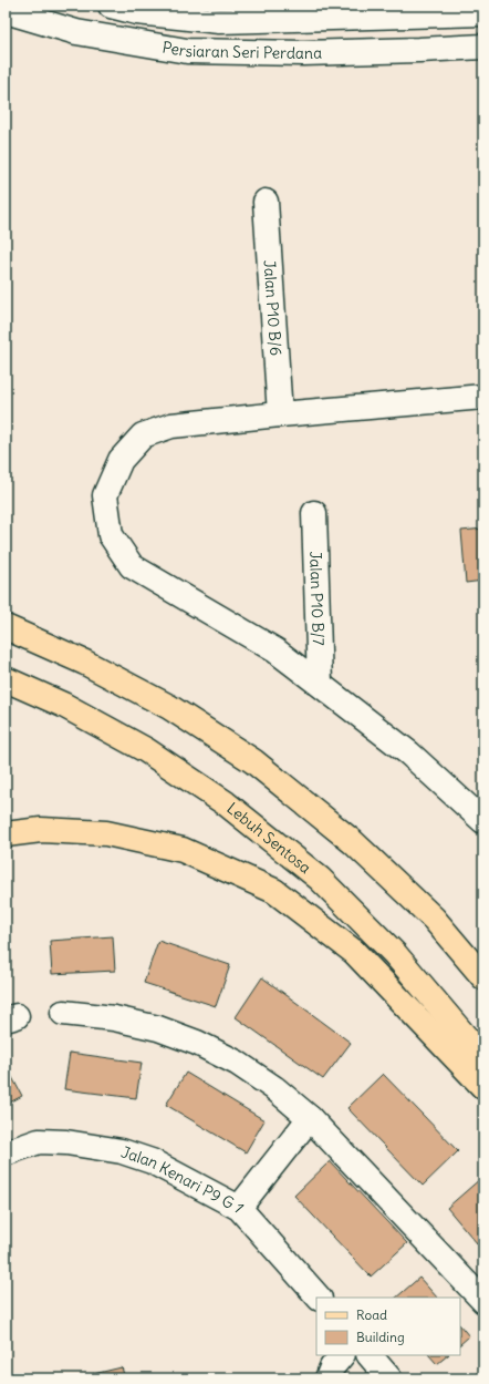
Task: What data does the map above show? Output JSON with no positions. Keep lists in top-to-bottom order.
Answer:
{
  "streets": {
    "main road": ["Lebuh Sentosa"],
    "street": [
      "Persiaran Seri Perdana",
      "Jalan P10 B/6",
      "Jalan P10 B/7",
      "Jalan Kenari P9 G 1"
    ]
  },
  "legend": ["Road", "Building"]
}
